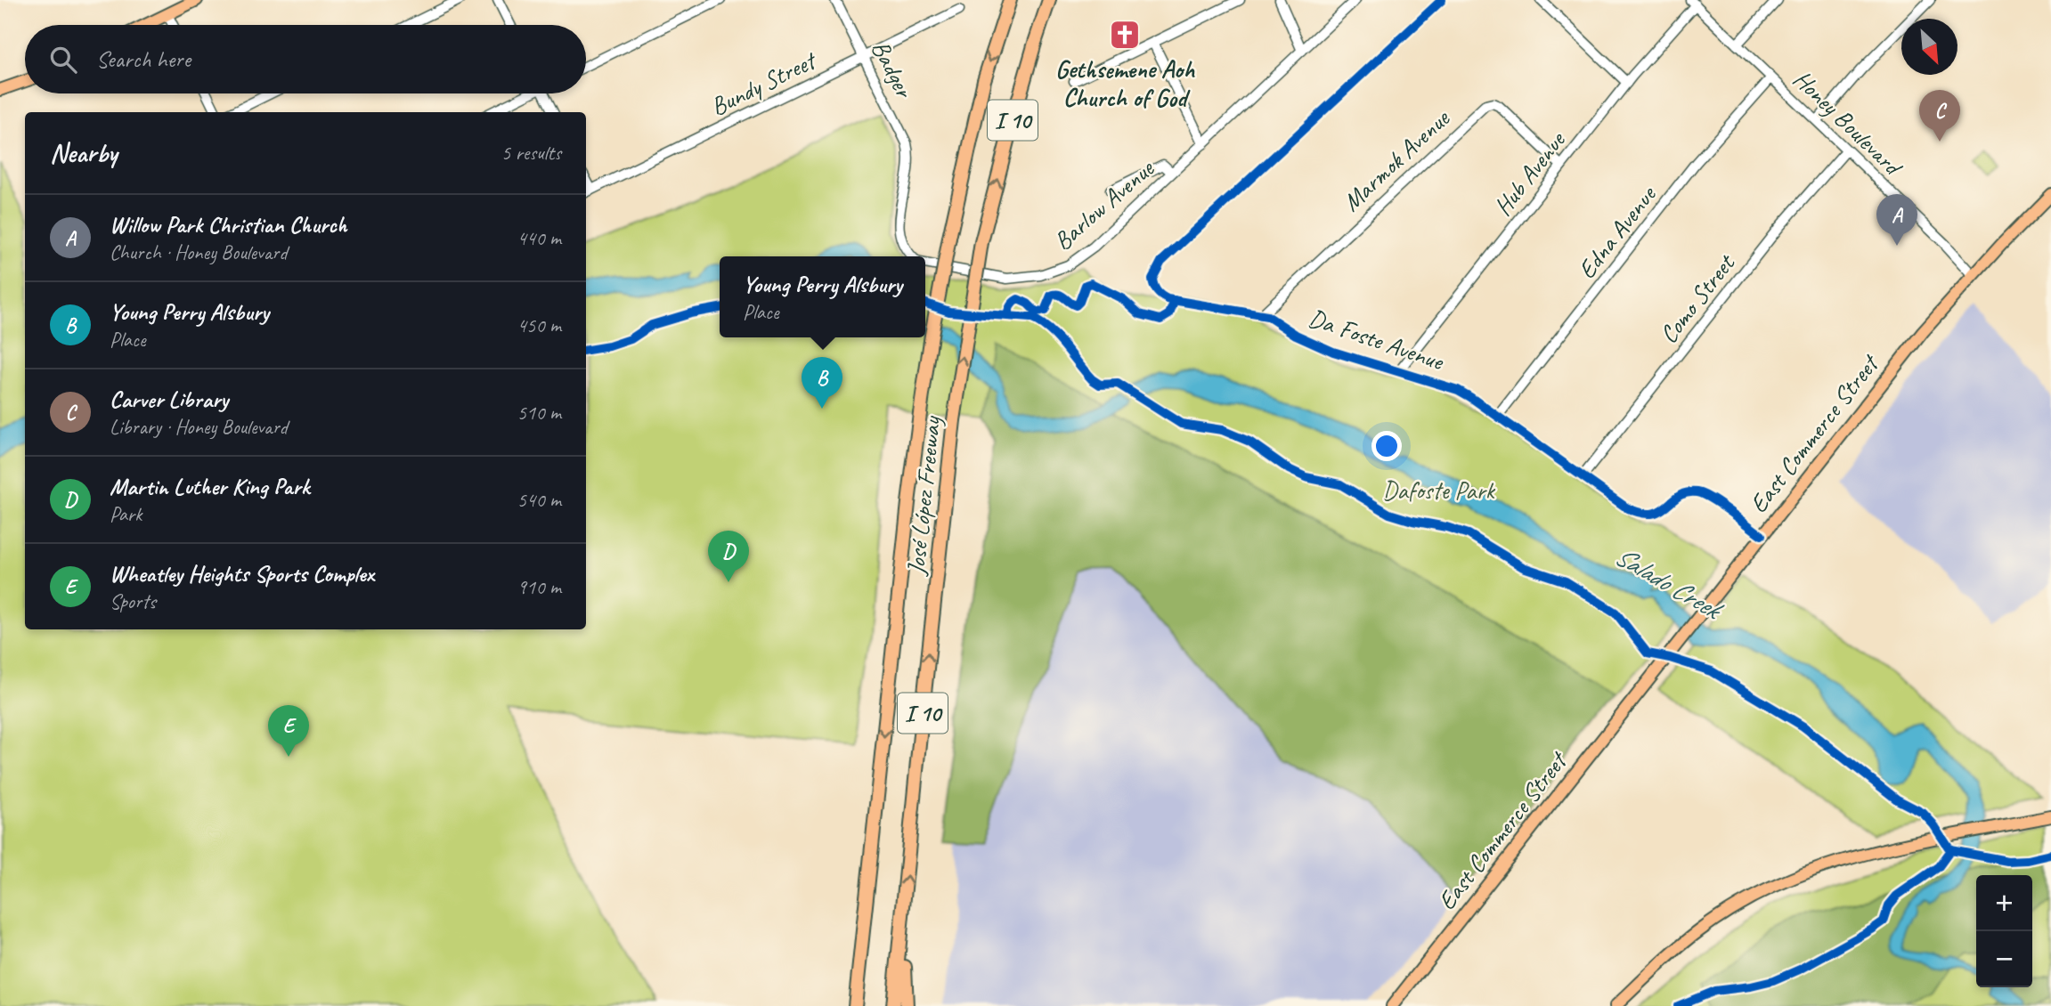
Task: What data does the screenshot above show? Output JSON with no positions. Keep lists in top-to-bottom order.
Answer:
{
  "streets": {
    "highway": ["I 10", "José López Freeway"],
    "main road": ["East Commerce Street"],
    "street": [
      "Badger",
      "Bundy Street",
      "Honey Boulevard",
      "Marmok Avenue",
      "Hub Avenue",
      "Barlow Avenue",
      "Edna Avenue",
      "Como Street",
      "Da Foste Avenue"
    ]
  },
  "crossings": [
    ["Badger", "Bundy Street"],
    ["Badger", "Barlow Avenue"],
    ["Honey Boulevard", "Hub Avenue"],
    ["Honey Boulevard", "Edna Avenue"],
    ["Honey Boulevard", "Como Street"],
    ["Honey Boulevard", "East Commerce Street"],
    ["Marmok Avenue", "Hub Avenue"],
    ["Marmok Avenue", "Da Foste Avenue"],
    ["Hub Avenue", "Da Foste Avenue"],
    ["Edna Avenue", "Da Foste Avenue"],
    ["Como Street", "Da Foste Avenue"],
    ["Da Foste Avenue", "East Commerce Street"]
  ],
  "water": ["Salado Creek"],
  "parks": ["Dafoste Park"],
  "places": {
    "church": ["Gethsemene Aoh Church of God"]
  },
  "north": "bottom right",
  "page": {
    "search": "Search here",
    "pins": [
      "C",
      "A",
      "B",
      "D",
      "E"
    ],
    "heading": ["Nearby", "5 results"],
    "list": [
      {
        "mark": "A",
        "name": "Willow Park Christian Church",
        "note": "Church · Honey Boulevard",
        "value": "440 m"
      },
      {
        "mark": "B",
        "name": "Young Perry Alsbury",
        "note": "Place",
        "value": "450 m"
      },
      {
        "mark": "C",
        "name": "Carver Library",
        "note": "Library · Honey Boulevard",
        "value": "510 m"
      },
      {
        "mark": "D",
        "name": "Martin Luther King Park",
        "note": "Park",
        "value": "540 m"
      },
      {
        "mark": "E",
        "name": "Wheatley Heights Sports Complex",
        "note": "Sports",
        "value": "910 m"
      }
    ],
    "popup": ["Young Perry Alsbury", "Place"],
    "map_buttons": ["+", "−"]
  }
}
